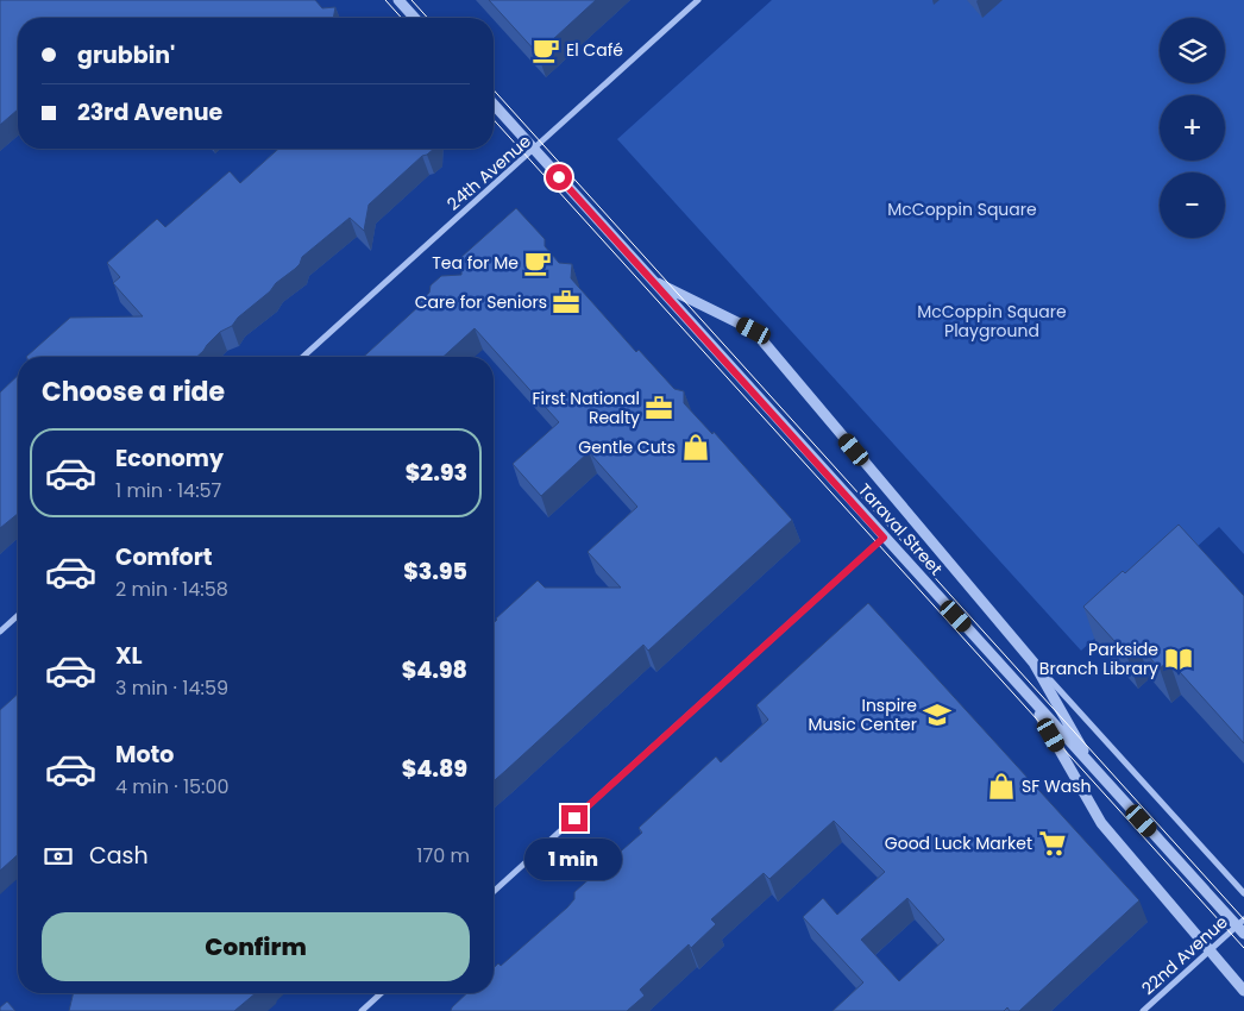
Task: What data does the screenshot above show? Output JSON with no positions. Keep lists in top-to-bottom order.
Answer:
{
  "streets": {
    "street": ["24th Avenue", "Taraval Street", "22nd Avenue"]
  },
  "crossings": [
    ["24th Avenue", "Taraval Street"],
    ["Taraval Street", "22nd Avenue"]
  ],
  "parks": ["McCoppin Square", "McCoppin Square Playground"],
  "places": {
    "cafe": ["El Café", "Tea for Me"],
    "office": ["Care for Seniors", "First National Realty"],
    "shop": ["Gentle Cuts", "SF Wash"],
    "library": ["Parkside Branch Library"],
    "school or university": ["Inspire Music Center"],
    "supermarket": ["Good Luck Market"]
  },
  "page": {
    "map_buttons": ["+", "−"],
    "banner": ["grubbin'", "23rd Avenue"],
    "heading": "Choose a ride",
    "list": [
      {
        "name": "Economy",
        "note": "1 min · 14:57",
        "value": "$2.93"
      },
      {
        "name": "Comfort",
        "note": "2 min · 14:58",
        "value": "$3.95"
      },
      {
        "name": "XL",
        "note": "3 min · 14:59",
        "value": "$4.98"
      },
      {
        "name": "Moto",
        "note": "4 min · 15:00",
        "value": "$4.89"
      }
    ],
    "pay": ["Cash", "170 m"],
    "bubble": "1 min",
    "buttons": "Confirm"
  }
}
